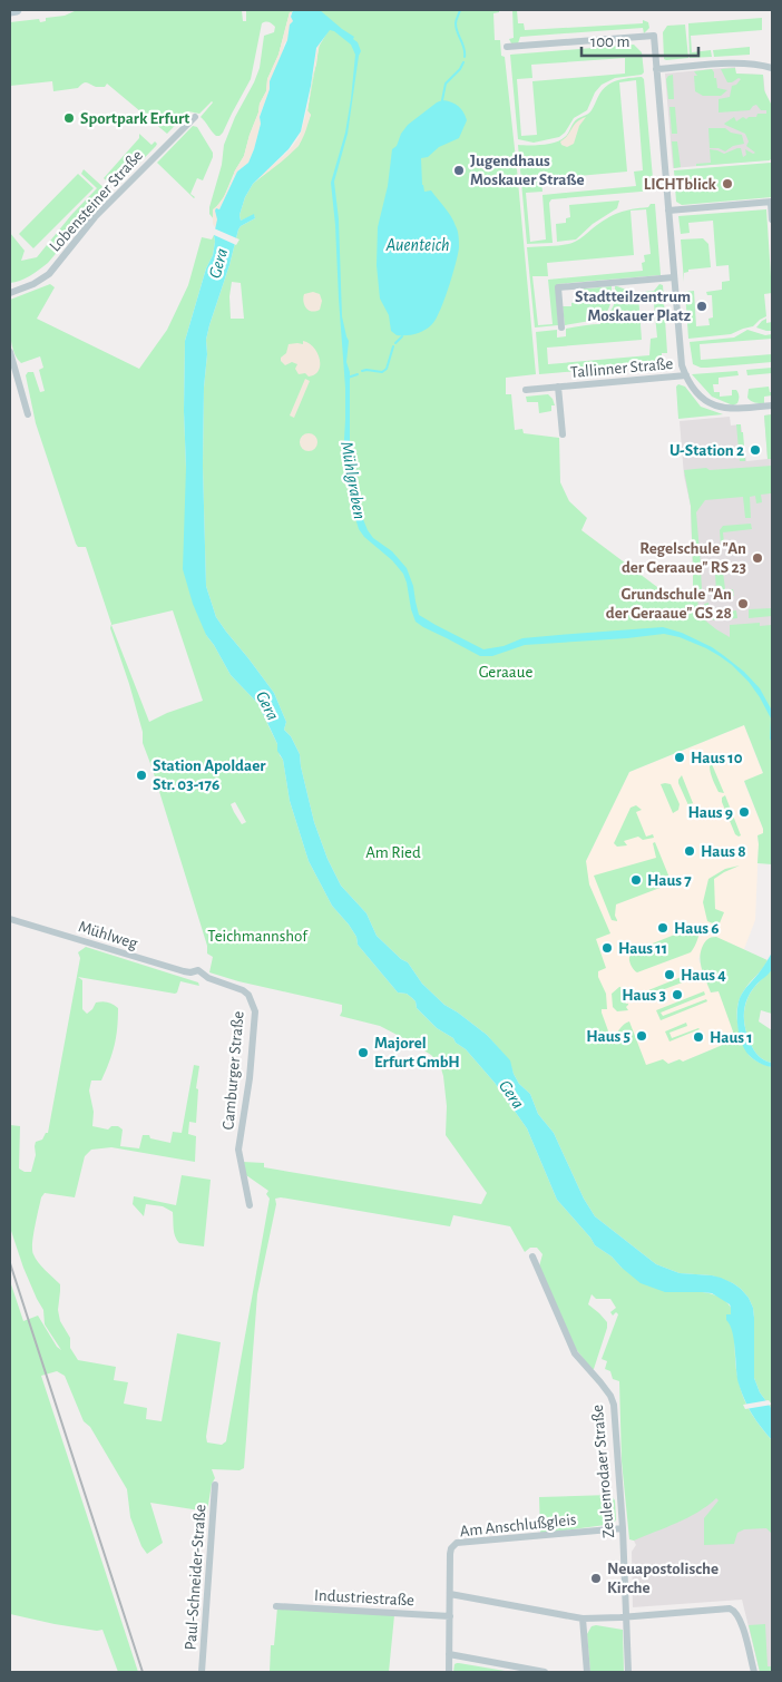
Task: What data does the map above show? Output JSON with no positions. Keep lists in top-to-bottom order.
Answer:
{
  "streets": {
    "street": [
      "Lobensteiner Straße",
      "Tallinner Straße",
      "Mühlweg",
      "Camburger Straße",
      "Zeulenrodaer Straße",
      "Am Anschlußgleis",
      "Paul-Schneider-Straße",
      "Industriestraße"
    ]
  },
  "crossings": [
    ["Mühlweg", "Camburger Straße"],
    ["Zeulenrodaer Straße", "Am Anschlußgleis"]
  ],
  "water": ["Auenteich", "Gera", "Mühlgraben"],
  "parks": ["Geraaue", "Am Ried", "Teichmannshof"],
  "places": [
    "Sportpark Erfurt",
    "Jugendhaus Moskauer Straße",
    "LICHTblick",
    "Stadtteilzentrum Moskauer Platz",
    "U-Station 2",
    "Regelschule \"An der Geraaue\" RS 23",
    "Grundschule \"An der Geraaue\" GS 28",
    "Haus 10",
    "Station Apoldaer Str. 03-176",
    "Haus 9",
    "Haus 8",
    "Haus 7",
    "Haus 6",
    "Haus 11",
    "Haus 4",
    "Haus 3",
    "Haus 5",
    "Haus 1",
    "Majorel Erfurt GmbH",
    "Neuapostolische Kirche"
  ],
  "scale_bar": "100 m"
}
